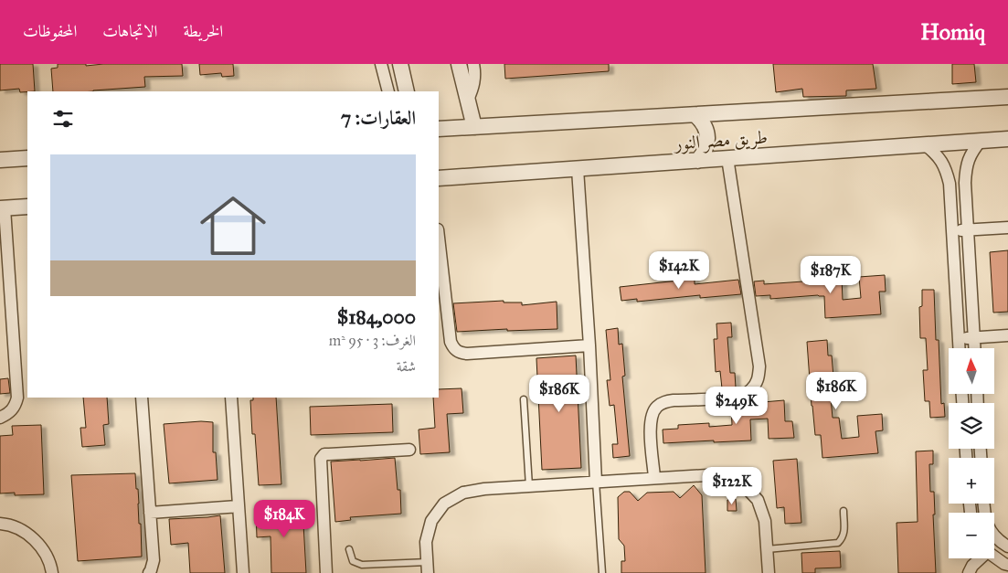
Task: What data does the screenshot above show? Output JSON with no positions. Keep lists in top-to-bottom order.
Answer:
{
  "streets": {
    "street": ["طريق مصر النور"]
  },
  "north": "top",
  "page": {
    "header": "Homiq",
    "nav": ["الخريطة", "الاتجاهات", "المحفوظات"],
    "heading": "العقارات: 7",
    "list": [
      {
        "name": "$184,000",
        "note": "الغرف: 3 · 95 m² · شقة"
      }
    ],
    "price": [
      "$142K",
      "$187K",
      "$186K",
      "$186K",
      "$249K",
      "$122K",
      "$184K"
    ],
    "map_buttons": ["+", "−"]
  }
}
